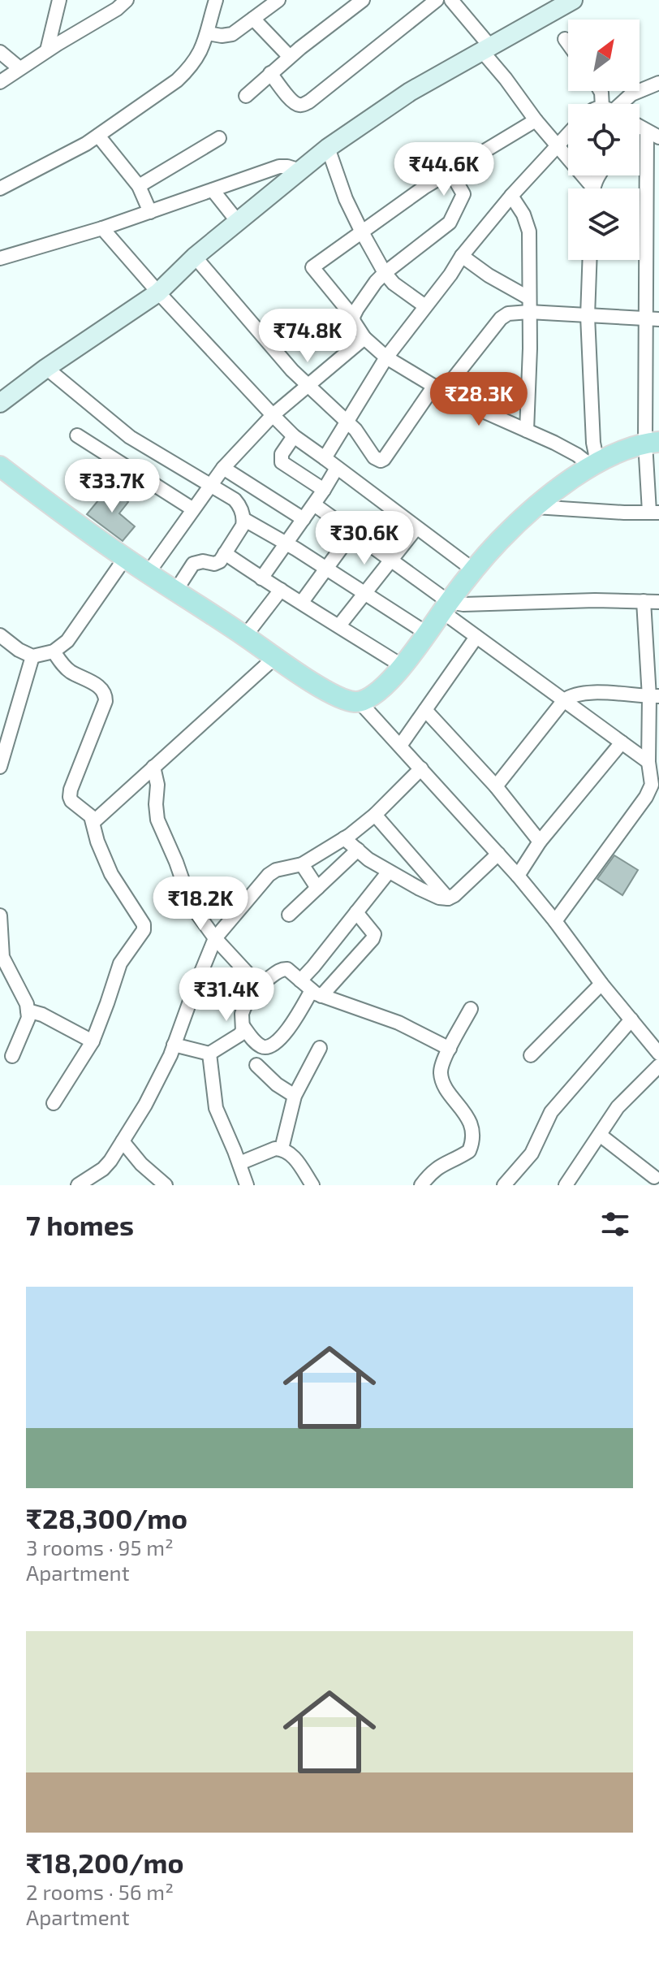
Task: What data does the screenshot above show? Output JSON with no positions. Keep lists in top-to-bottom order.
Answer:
{
  "north": "top right",
  "page": {
    "price": [
      "₹44.6K",
      "₹74.8K",
      "₹28.3K",
      "₹33.7K",
      "₹30.6K",
      "₹18.2K",
      "₹31.4K"
    ],
    "heading": "7 homes",
    "list": [
      {
        "name": "₹28,300/mo",
        "note": "3 rooms · 95 m² · Apartment"
      },
      {
        "name": "₹18,200/mo",
        "note": "2 rooms · 56 m² · Apartment"
      }
    ]
  }
}
